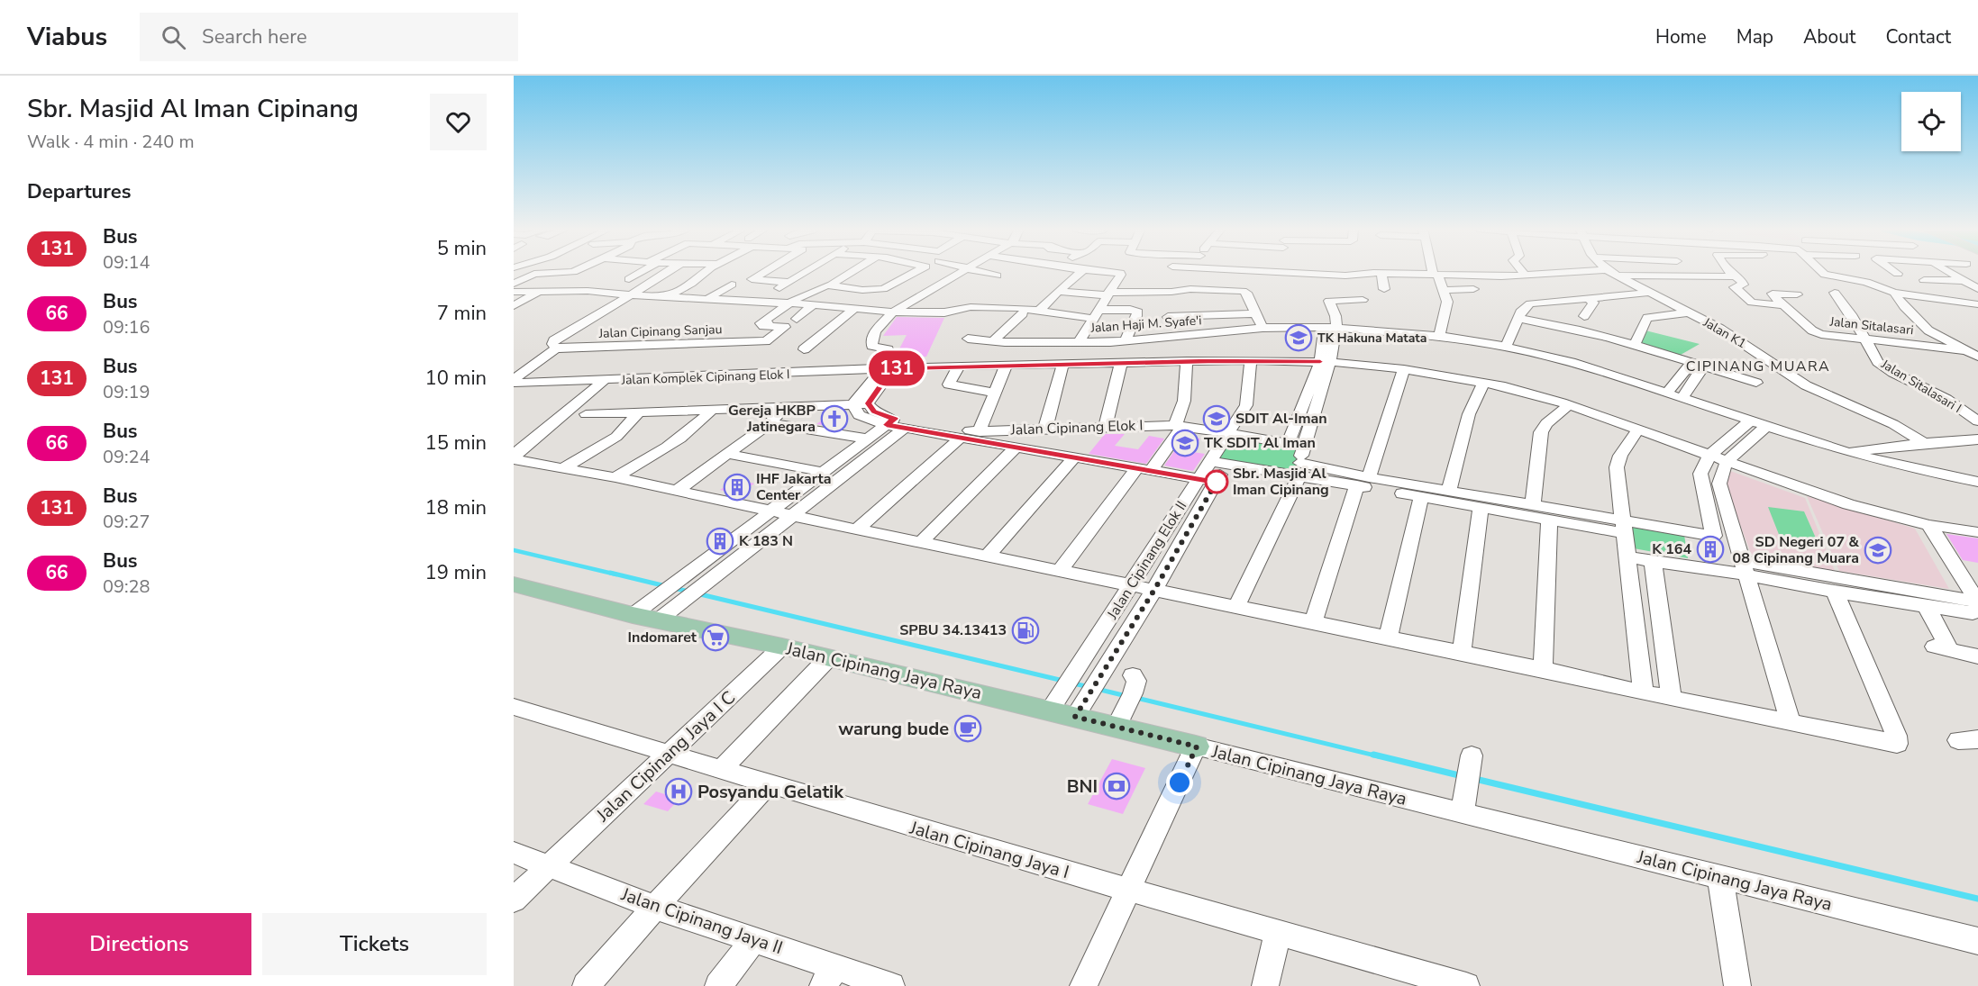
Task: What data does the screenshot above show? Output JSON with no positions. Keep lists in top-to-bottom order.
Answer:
{
  "streets": {
    "main road": ["Jalan Cipinang Jaya Raya"],
    "street": [
      "Jalan Haji M. Syafe'i",
      "Jalan Sitalasari",
      "Jalan Cipinang Sanjau",
      "Jalan K1",
      "Jalan Komplek Cipinang Elok I",
      "Jalan Sitalasari I",
      "Jalan Cipinang Elok I",
      "Jalan Cipinang Elok II",
      "Jalan Cipinang Jaya I C",
      "Jalan Cipinang Jaya I",
      "Jalan Cipinang Jaya II"
    ]
  },
  "crossings": [
    ["Jalan Sitalasari", "Jalan Sitalasari I"],
    ["Jalan Komplek Cipinang Elok I", "Jalan Cipinang Elok II"],
    ["Jalan Cipinang Elok I", "Jalan Cipinang Elok II"],
    ["Jalan Cipinang Elok II", "Jalan Cipinang Jaya Raya"],
    ["Jalan Cipinang Jaya Raya", "Jalan Cipinang Jaya I C"],
    ["Jalan Cipinang Jaya I C", "Jalan Cipinang Jaya I"],
    ["Jalan Cipinang Jaya I C", "Jalan Cipinang Jaya II"]
  ],
  "districts": ["CIPINANG MUARA"],
  "places": {
    "school or university": [
      "TK Hakuna Matata",
      "SDIT Al-Iman",
      "TK SDIT Al Iman",
      "SD Negeri 07 & 08 Cipinang Muara"
    ],
    "church": ["Gereja HKBP Jatinegara"],
    "other": ["Sbr. Masjid Al Iman Cipinang"],
    "building": ["IHF Jakarta Center", "K 183 N", "K 164"],
    "fuel station": ["SPBU 34.13413"],
    "supermarket": ["Indomaret"],
    "cafe": ["warung bude"],
    "bank": ["BNI"],
    "hospital": ["Posyandu Gelatik"]
  },
  "lines": ["bus line 131"],
  "page": {
    "header": "Viabus",
    "search": "Search here",
    "nav": [
      "Home",
      "Map",
      "About",
      "Contact"
    ],
    "heading": [
      ["Sbr. Masjid Al Iman Cipinang", "Walk · 4 min · 240 m"],
      "Departures"
    ],
    "on_map": "131",
    "list": [
      {
        "mark": "131",
        "name": "Bus",
        "note": "09:14",
        "value": "5 min"
      },
      {
        "mark": "66",
        "name": "Bus",
        "note": "09:16",
        "value": "7 min"
      },
      {
        "mark": "131",
        "name": "Bus",
        "note": "09:19",
        "value": "10 min"
      },
      {
        "mark": "66",
        "name": "Bus",
        "note": "09:24",
        "value": "15 min"
      },
      {
        "mark": "131",
        "name": "Bus",
        "note": "09:27",
        "value": "18 min"
      },
      {
        "mark": "66",
        "name": "Bus",
        "note": "09:28",
        "value": "19 min"
      }
    ],
    "buttons": ["Directions", "Tickets"]
  }
}
